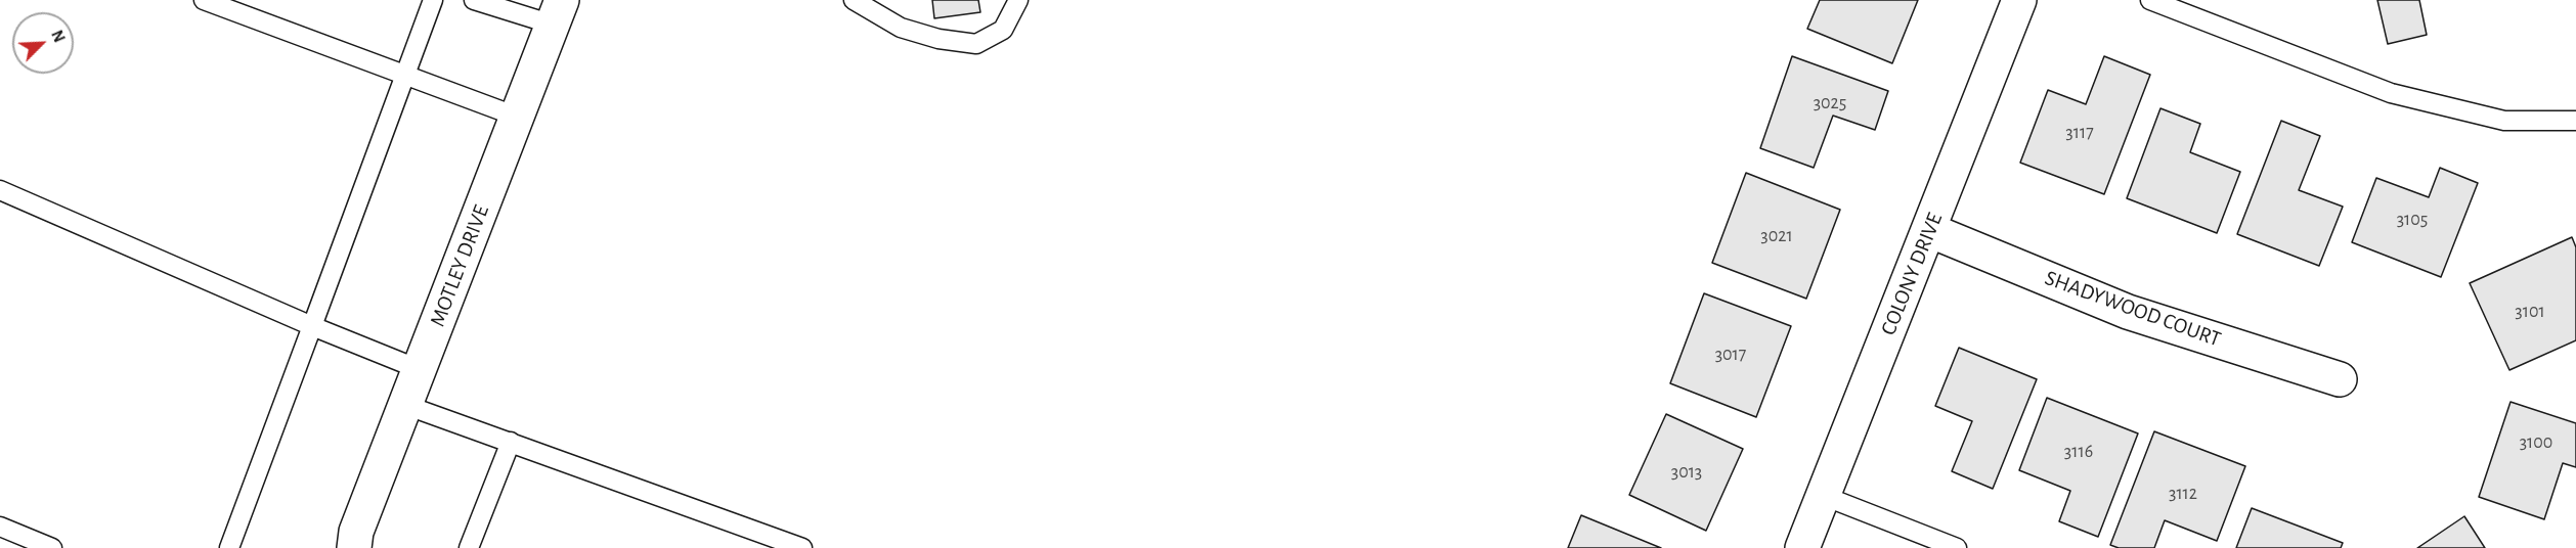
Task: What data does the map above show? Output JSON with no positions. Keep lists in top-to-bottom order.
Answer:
{
  "streets": {
    "street": ["MOTLEY DRIVE", "COLONY DRIVE", "SHADYWOOD COURT"]
  },
  "crossings": [
    ["COLONY DRIVE", "SHADYWOOD COURT"]
  ],
  "house_numbers": [
    "3025",
    "3117",
    "3105",
    "3021",
    "3101",
    "3017",
    "3100",
    "3116",
    "3013",
    "3112"
  ],
  "north": "top right"
}
